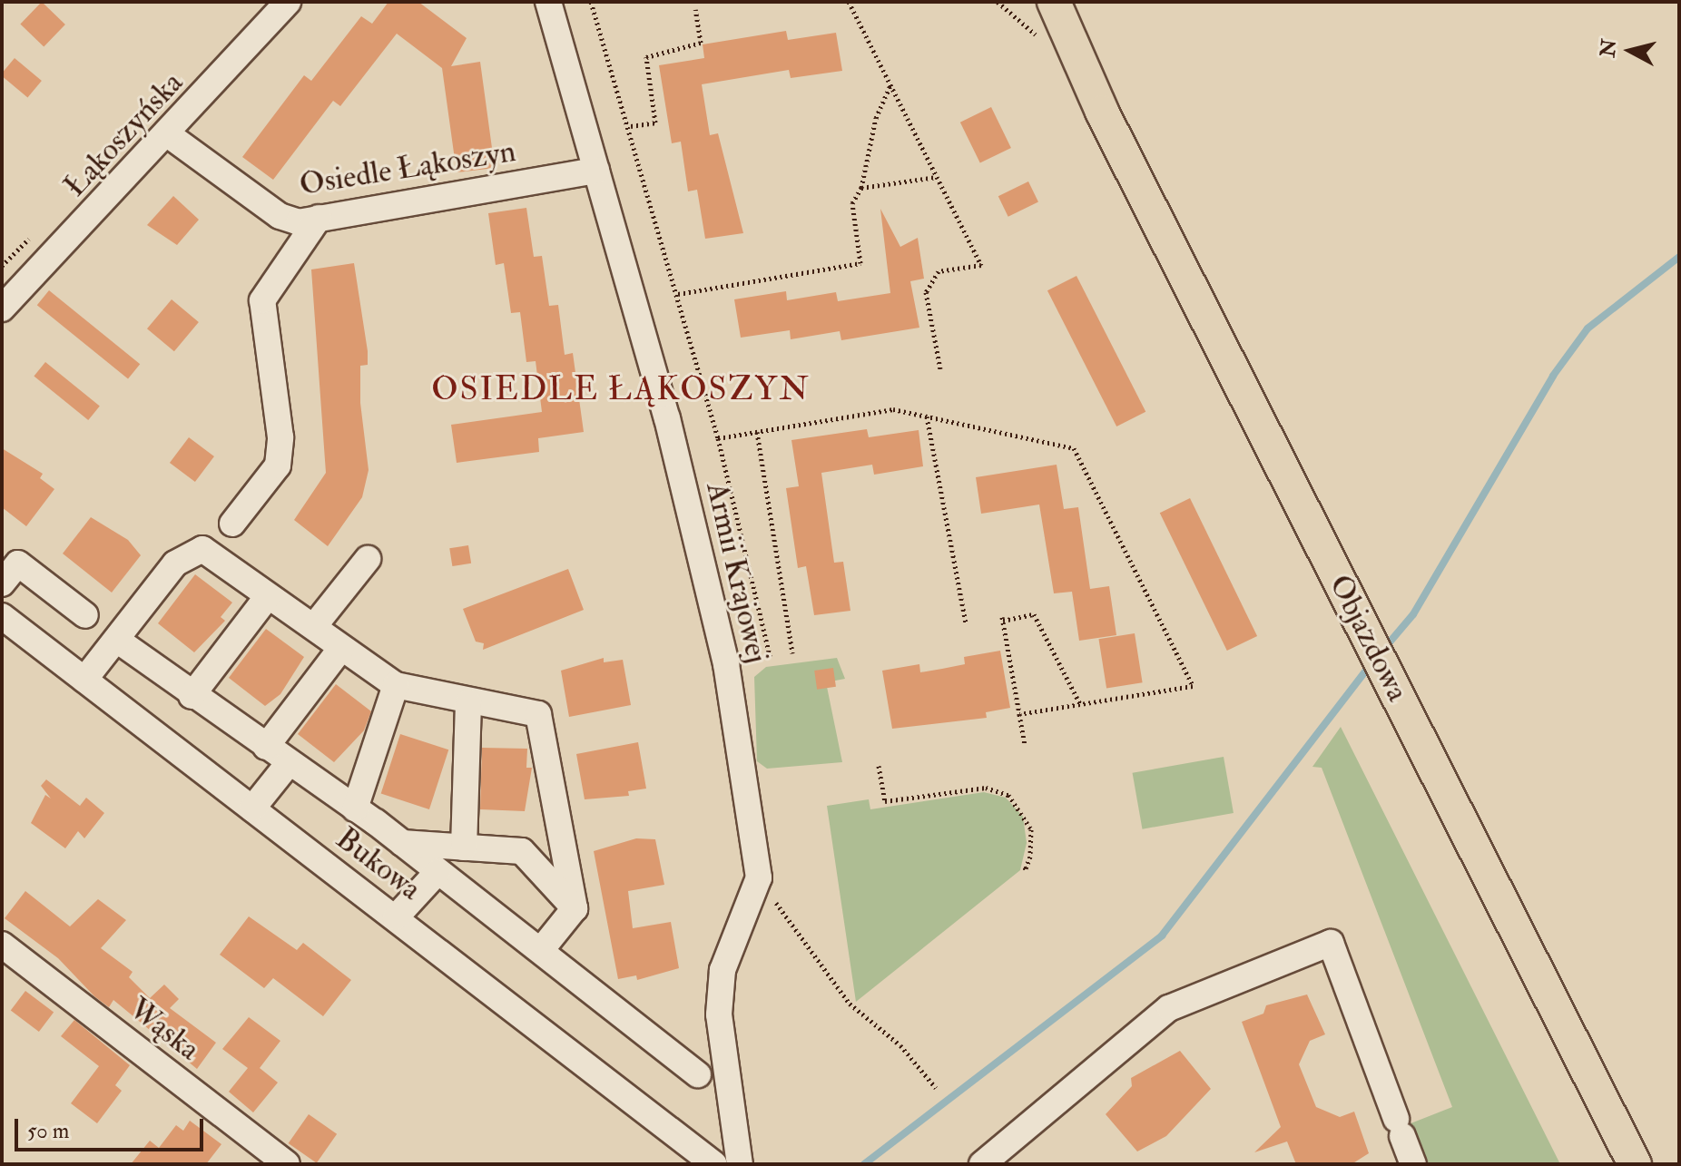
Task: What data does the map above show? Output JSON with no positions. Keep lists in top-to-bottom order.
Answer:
{
  "streets": {
    "main road": ["Objazdowa"],
    "street": [
      "Łąkoszyńska",
      "Osiedle Łąkoszyn",
      "Armii Krajowej",
      "Bukowa",
      "Wąska"
    ]
  },
  "crossings": [
    ["Łąkoszyńska", "Osiedle Łąkoszyn"],
    ["Osiedle Łąkoszyn", "Armii Krajowej"]
  ],
  "districts": ["OSIEDLE ŁĄKOSZYN"],
  "scale_bar": "50 m",
  "north": "left"
}
